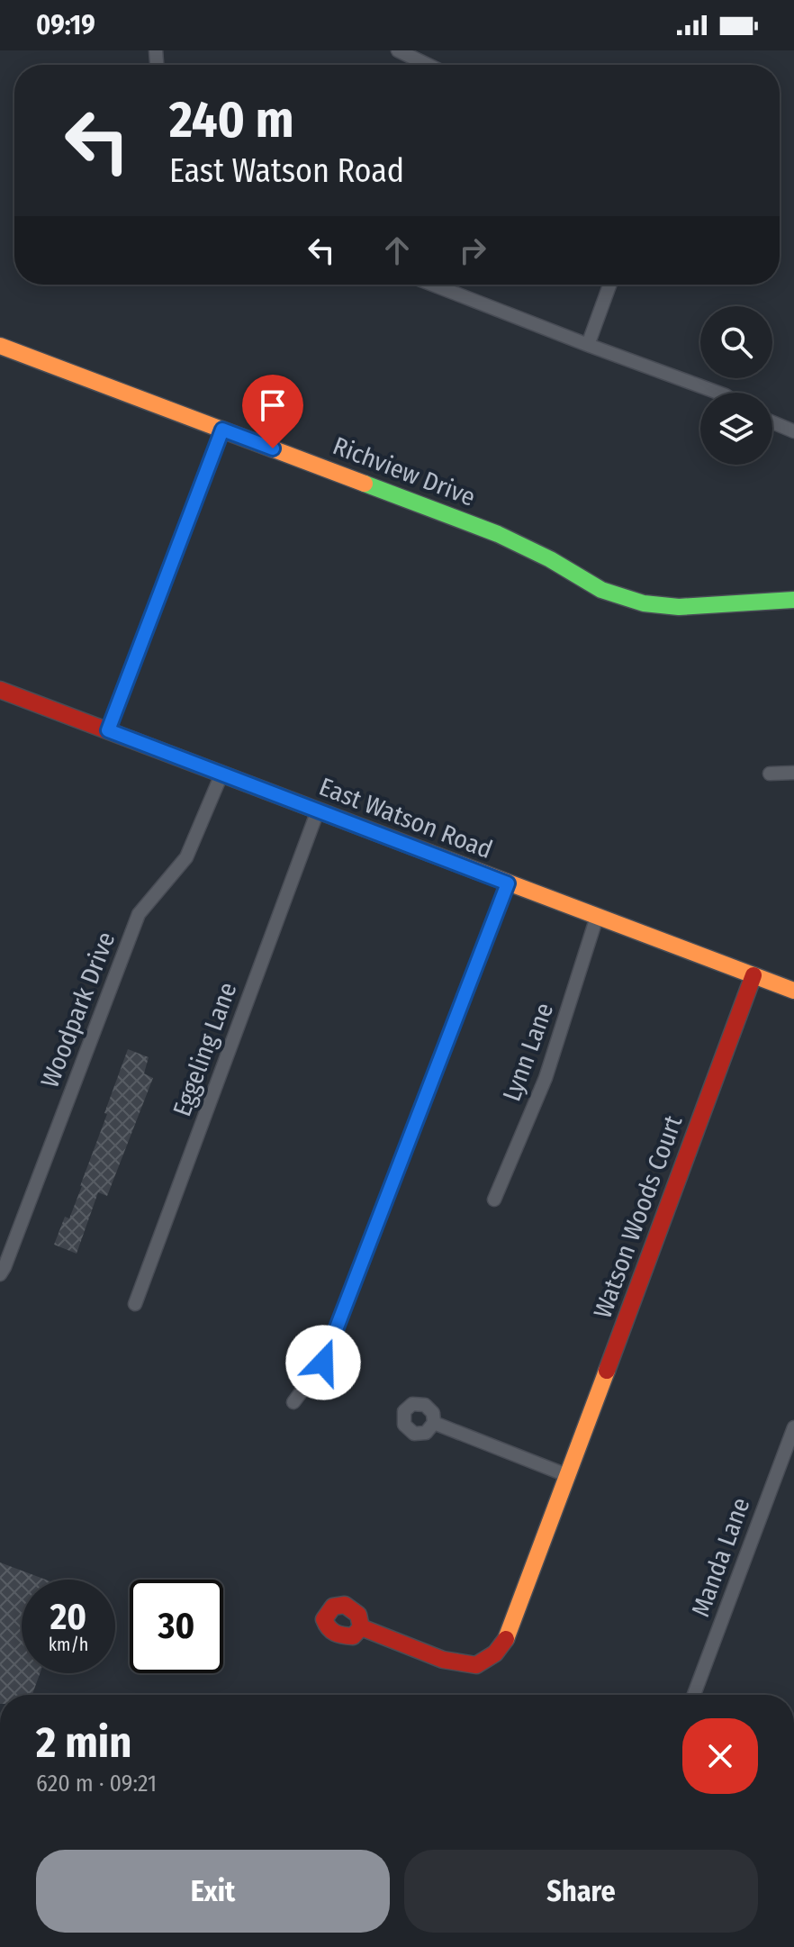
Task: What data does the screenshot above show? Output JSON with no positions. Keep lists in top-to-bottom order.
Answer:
{
  "streets": {
    "street": [
      "Richview Drive",
      "East Watson Road",
      "Woodpark Drive",
      "Eggeling Lane",
      "Lynn Lane",
      "Watson Woods Court",
      "Manda Lane"
    ]
  },
  "crossings": [
    ["East Watson Road", "Woodpark Drive"],
    ["East Watson Road", "Eggeling Lane"],
    ["East Watson Road", "Lynn Lane"],
    ["East Watson Road", "Watson Woods Court"]
  ],
  "page": {
    "status": "09:19",
    "turn": ["240 m", "East Watson Road"],
    "speed": "20 km/h",
    "limit": "30",
    "heading": ["2 min", "620 m · 09:21"],
    "buttons": ["Exit", "Share"]
  }
}
